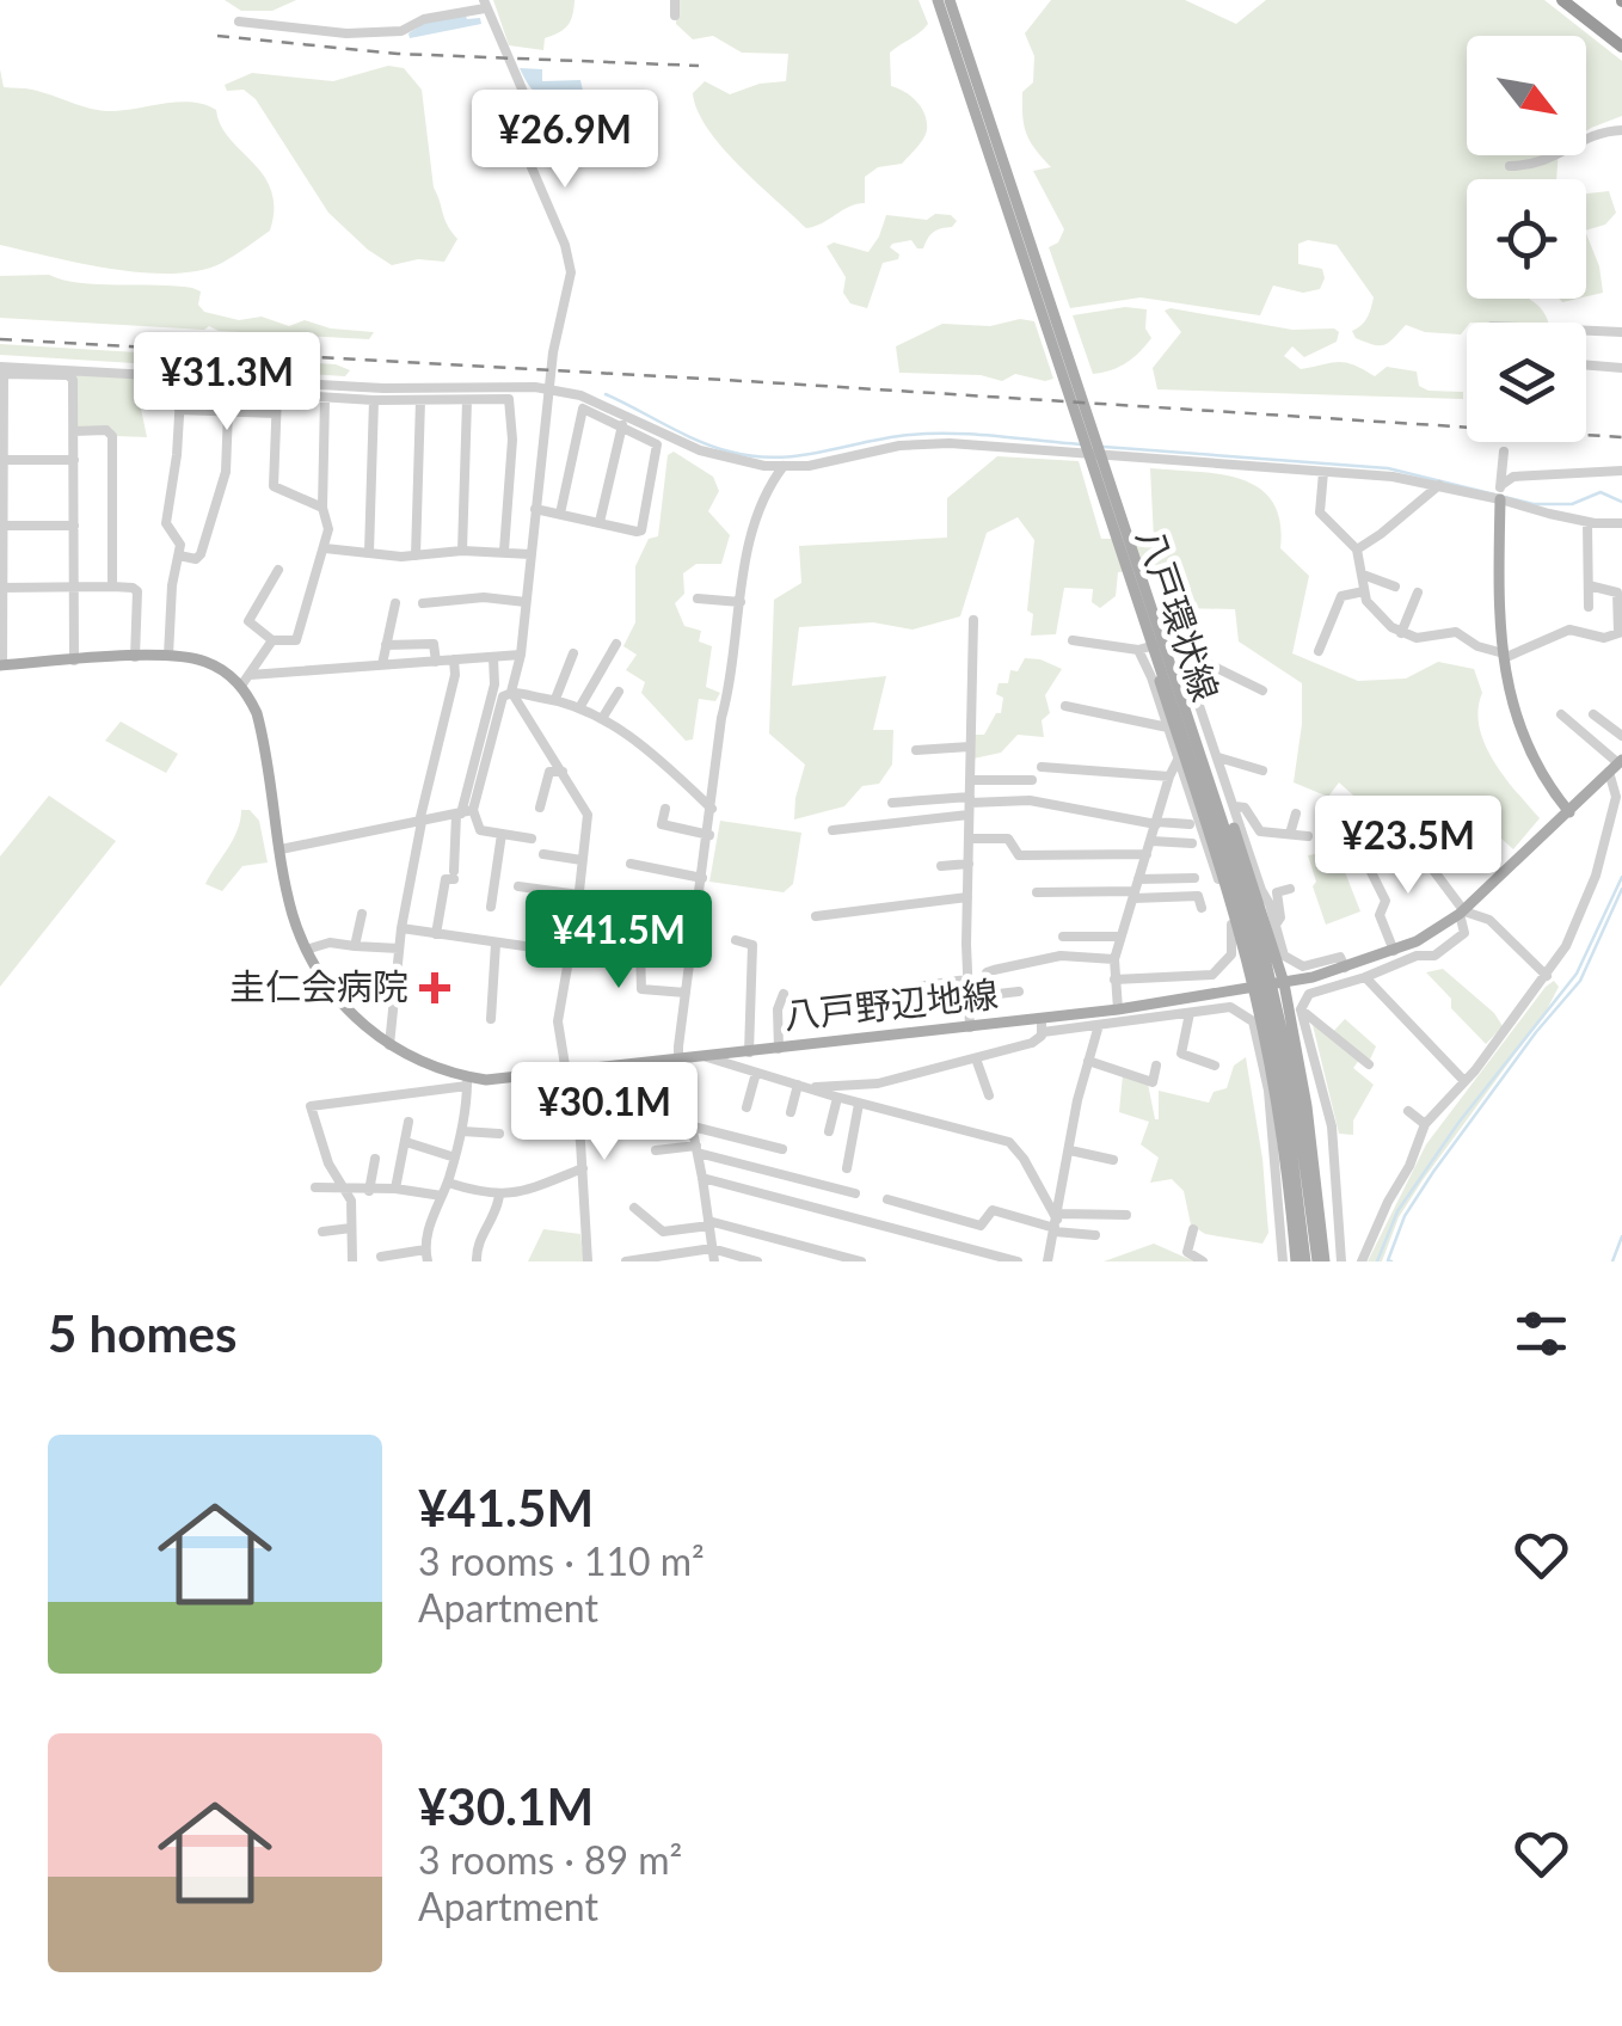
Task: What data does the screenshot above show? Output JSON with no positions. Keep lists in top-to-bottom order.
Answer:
{
  "streets": {
    "main road": ["八戸環状線", "八戸野辺地線"]
  },
  "places": {
    "health": ["圭仁会病院"]
  },
  "north": "bottom right",
  "page": {
    "price": [
      "¥26.9M",
      "¥31.3M",
      "¥23.5M",
      "¥41.5M",
      "¥30.1M"
    ],
    "heading": "5 homes",
    "list": [
      {
        "name": "¥41.5M",
        "note": "3 rooms · 110 m² · Apartment"
      },
      {
        "name": "¥30.1M",
        "note": "3 rooms · 89 m² · Apartment"
      }
    ]
  }
}
